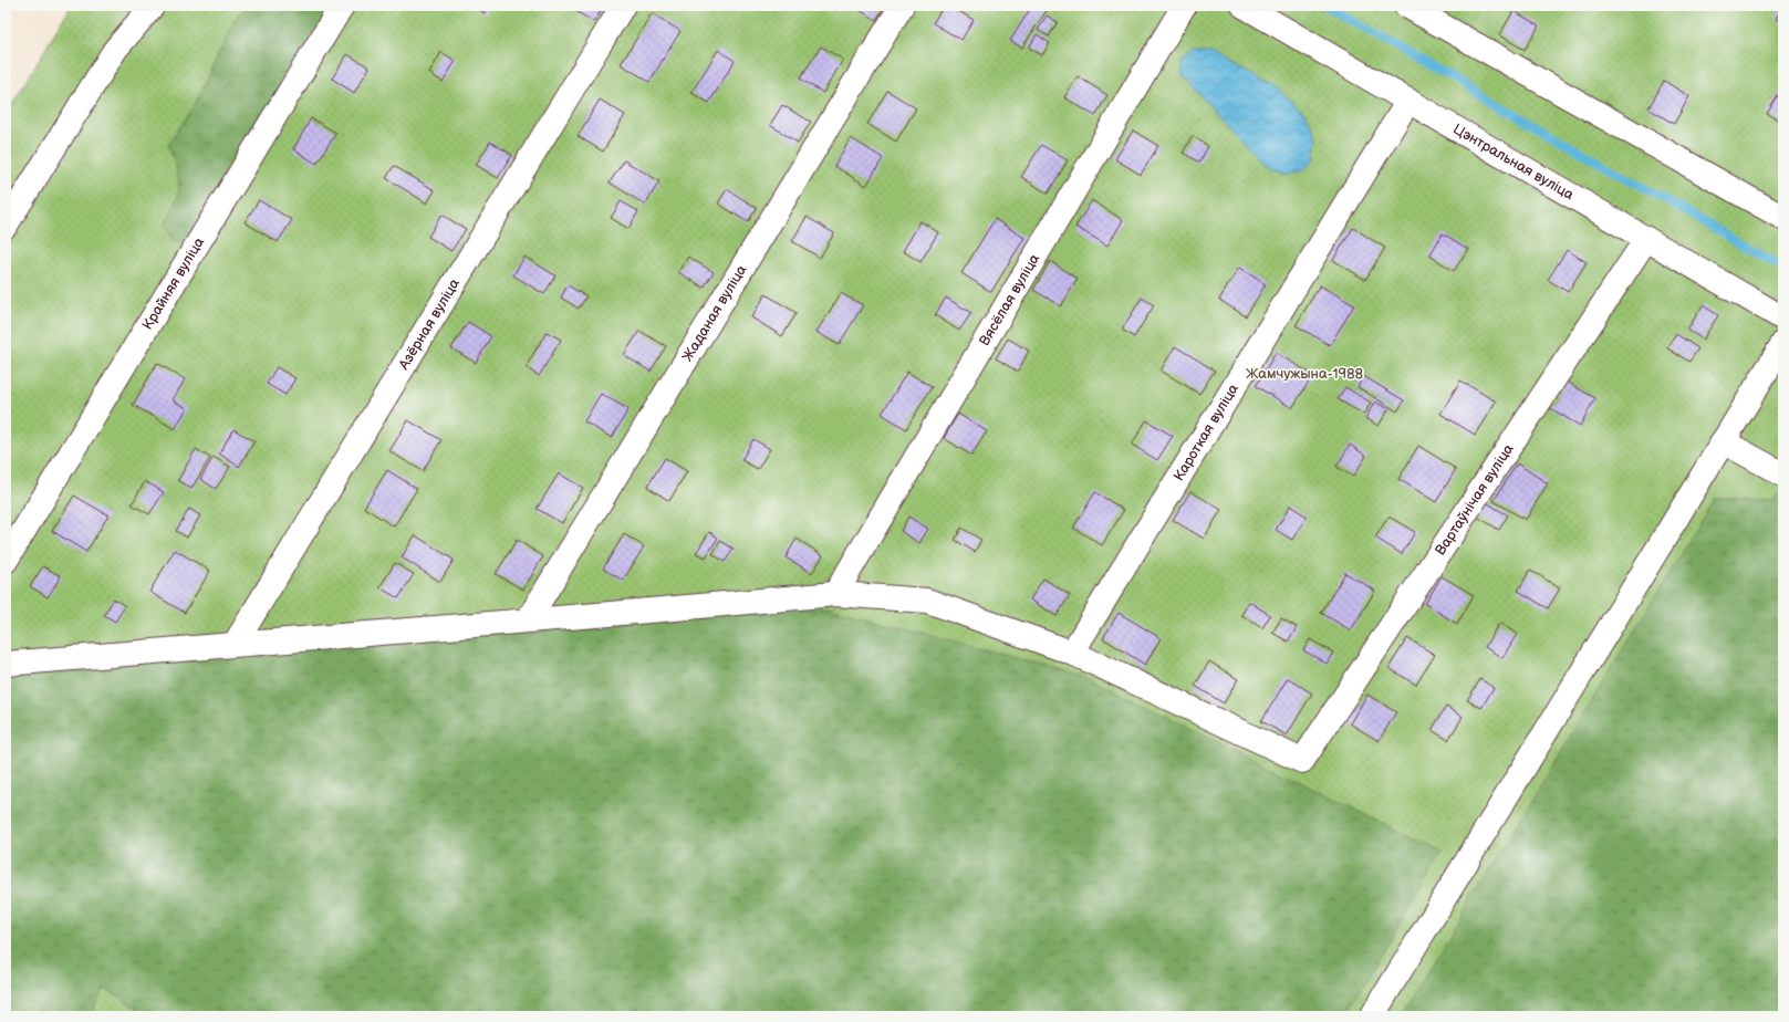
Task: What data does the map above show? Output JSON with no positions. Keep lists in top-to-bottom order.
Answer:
{
  "streets": {
    "street": [
      "Цэнтральная вуліца",
      "Крайняя вуліца",
      "Вясёлая вуліца",
      "Жаданая вуліца",
      "Азёрная вуліца",
      "Кароткая вуліца",
      "Вартаўнічая вуліца"
    ]
  },
  "crossings": [
    ["Цэнтральная вуліца", "Кароткая вуліца"],
    ["Цэнтральная вуліца", "Вартаўнічая вуліца"],
    ["Кароткая вуліца", "Вартаўнічая вуліца"]
  ],
  "parks": ["Жамчужына-1988"]
}
